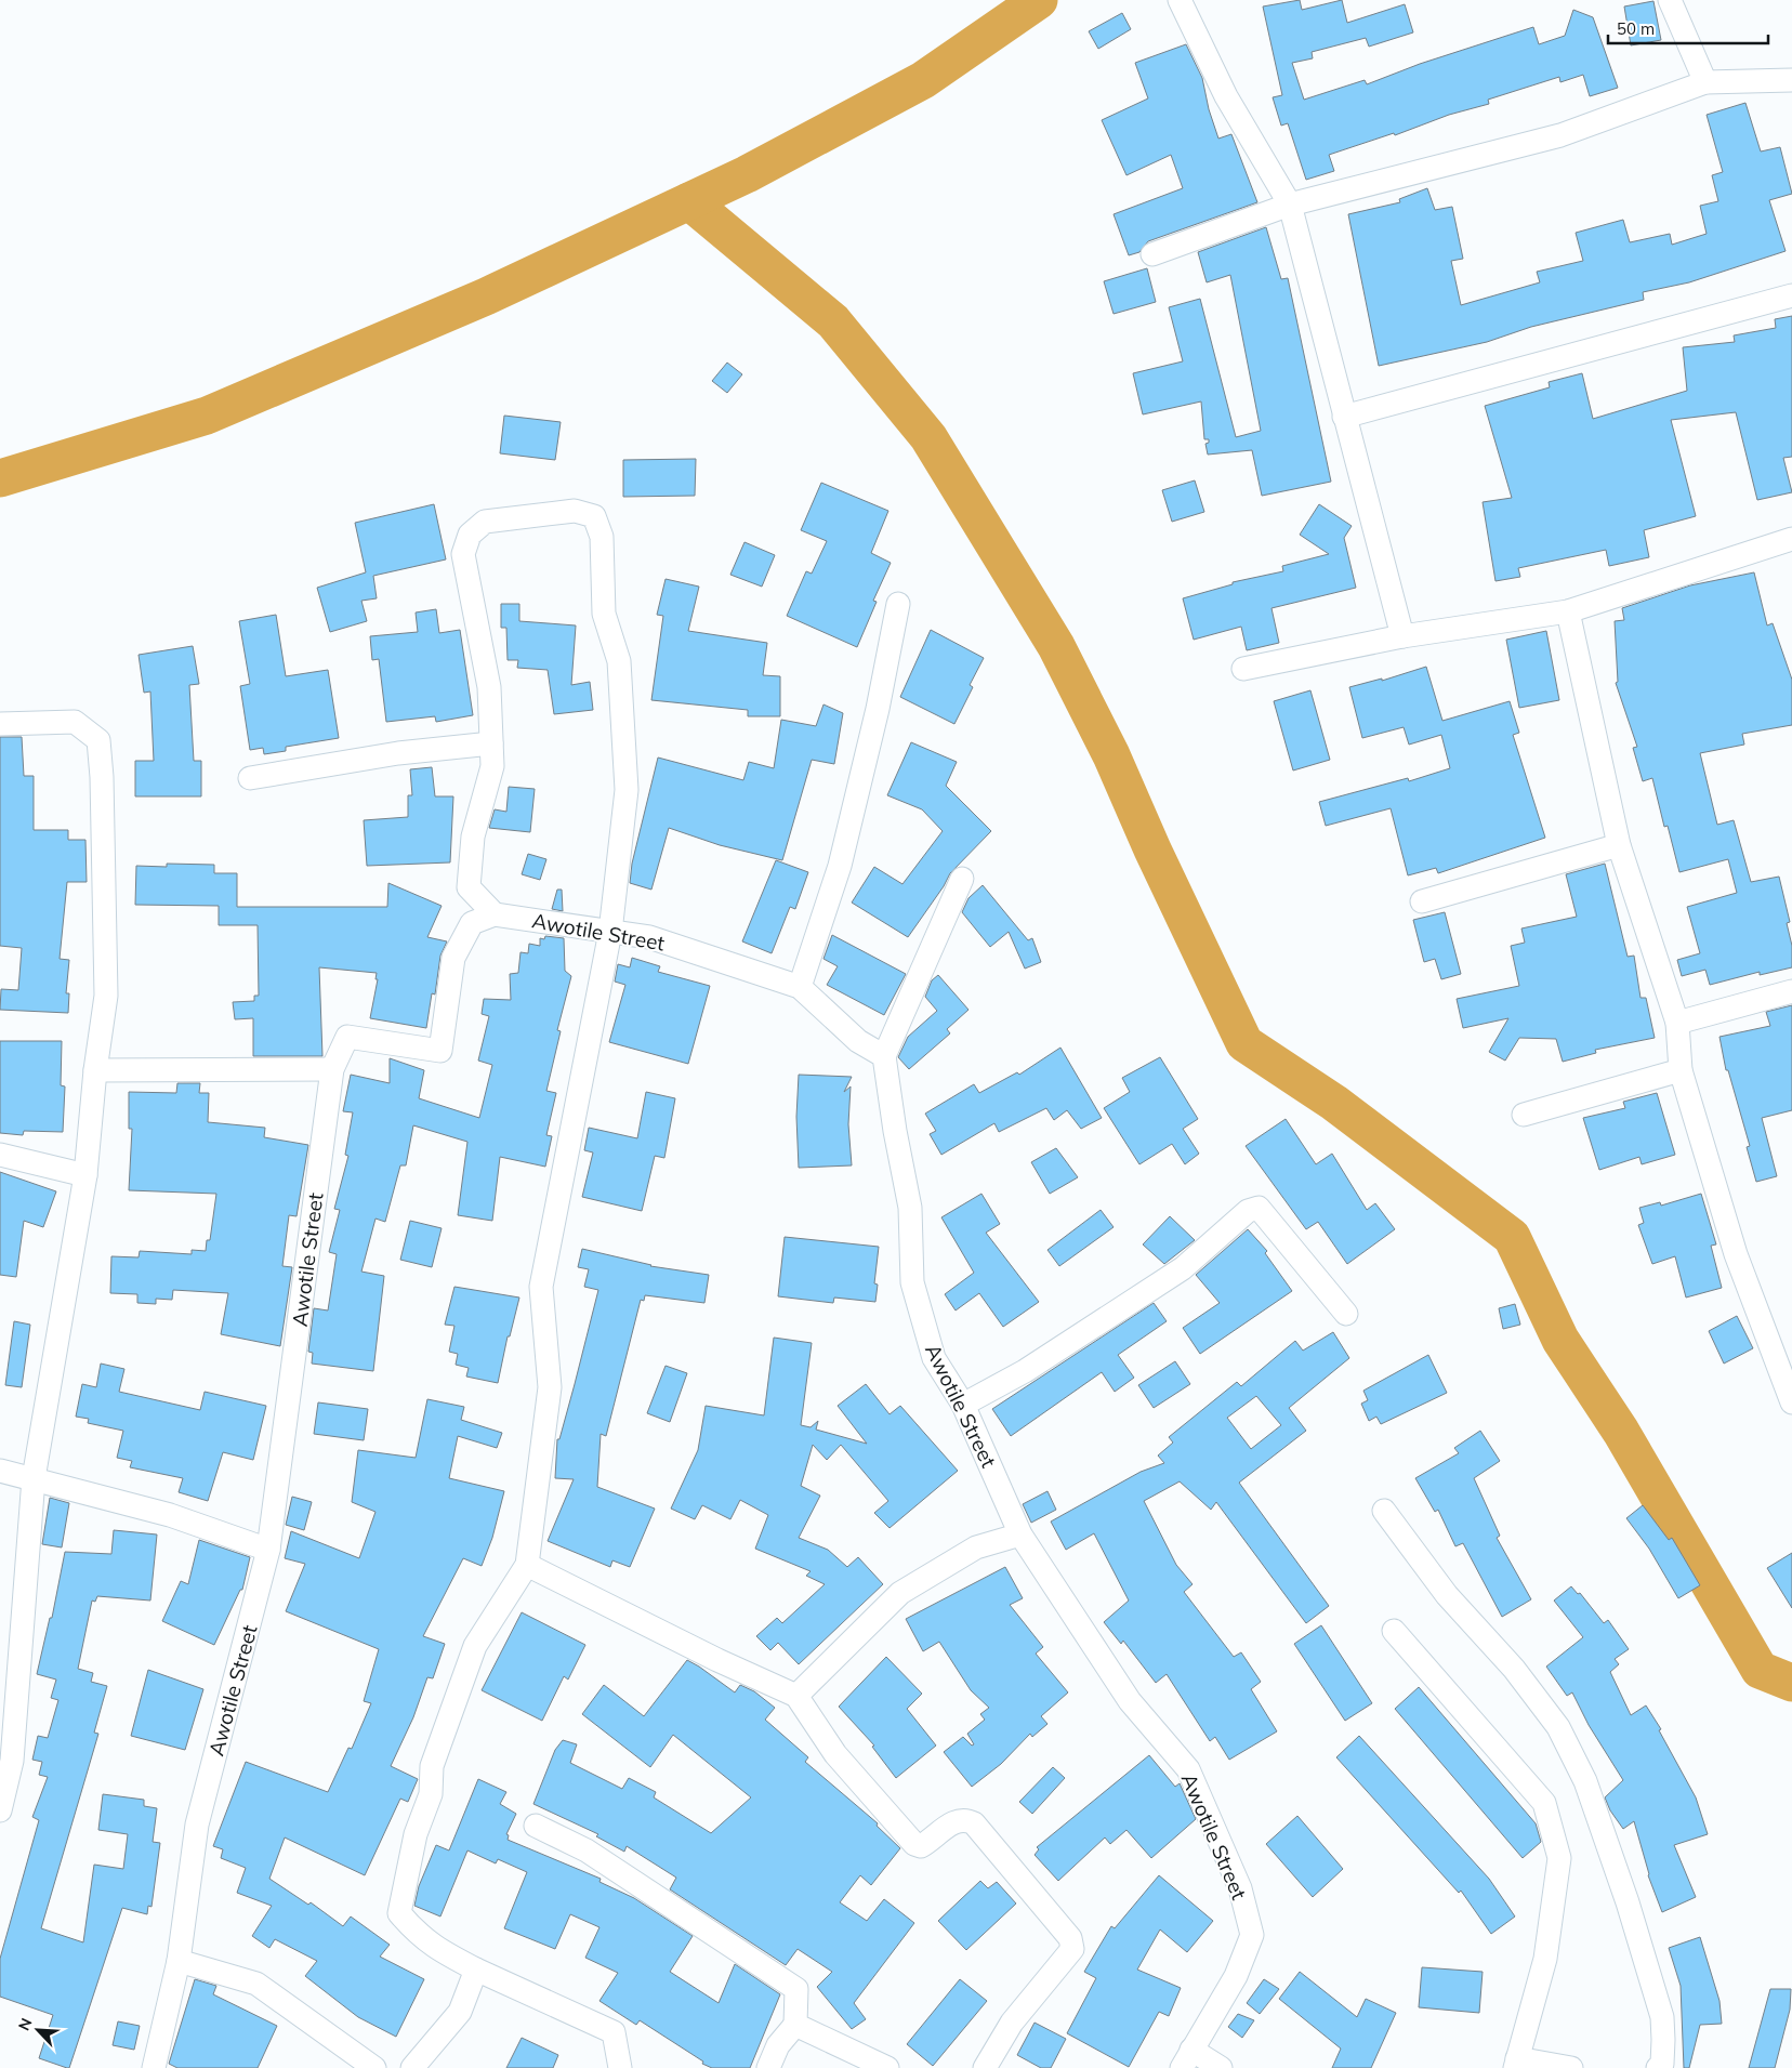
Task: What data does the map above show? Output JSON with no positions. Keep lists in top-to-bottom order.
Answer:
{
  "streets": {
    "street": ["Awotile Street"]
  },
  "scale_bar": "50 m",
  "north": "top left"
}
